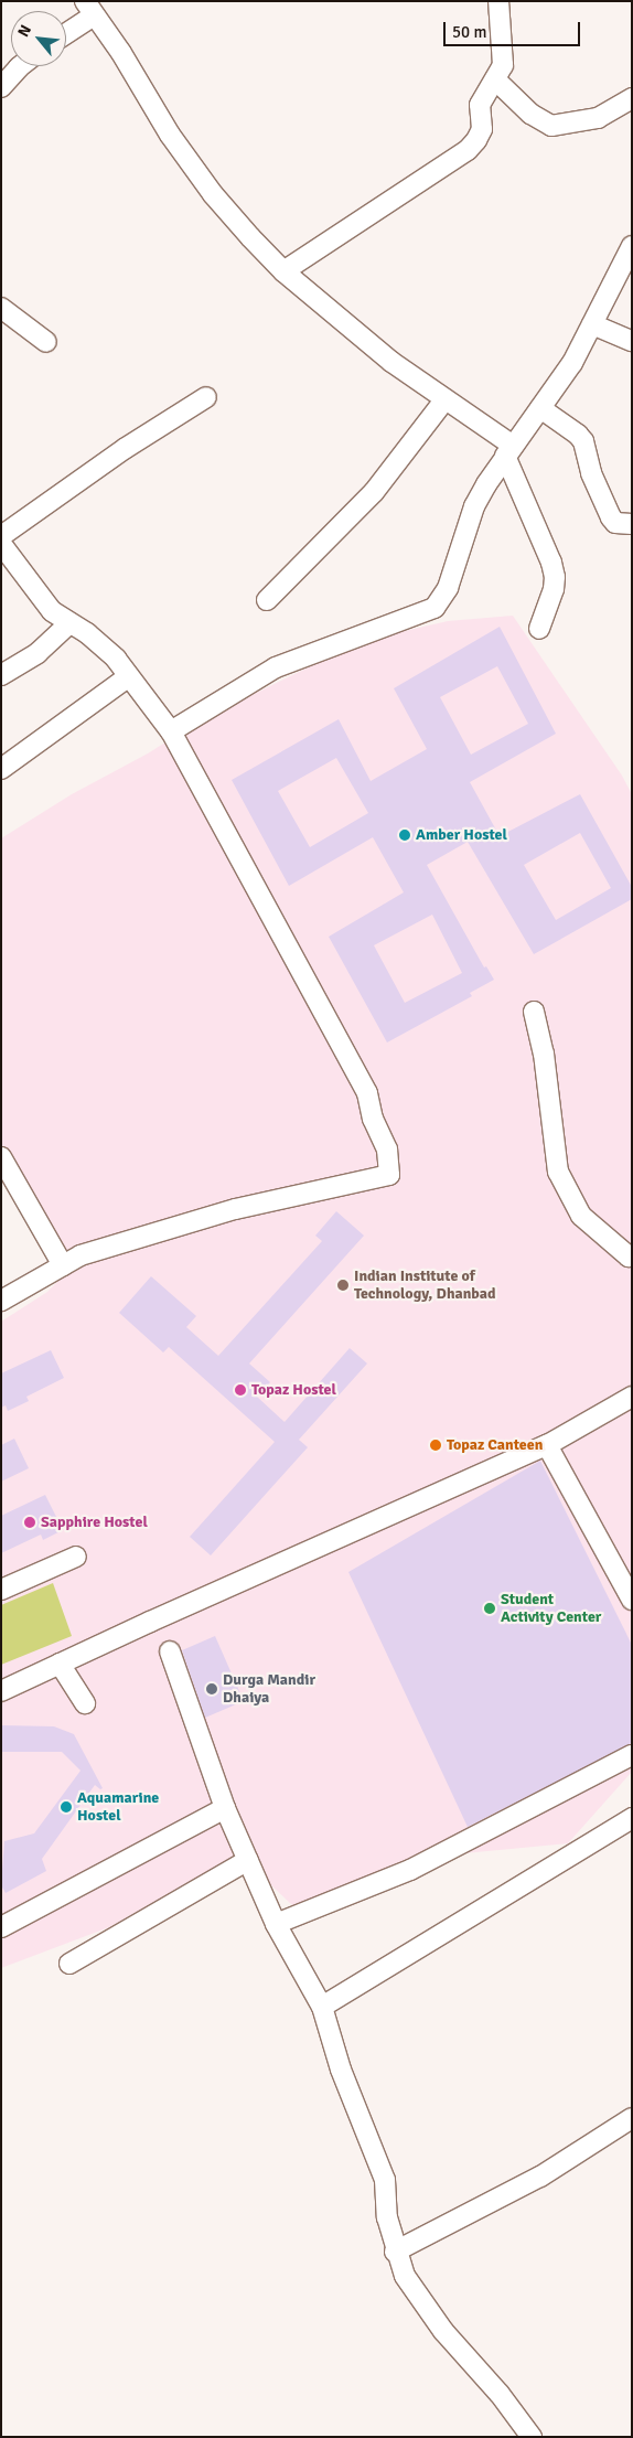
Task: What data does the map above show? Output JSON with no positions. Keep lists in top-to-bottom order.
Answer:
{
  "places": [
    "Amber Hostel",
    "Indian Institute of Technology, Dhanbad",
    "Topaz Hostel",
    "Topaz Canteen",
    "Sapphire Hostel",
    "Student Activity Center",
    "Durga Mandir Dhaiya",
    "Aquamarine Hostel"
  ],
  "scale_bar": "50 m",
  "north": "top left"
}
